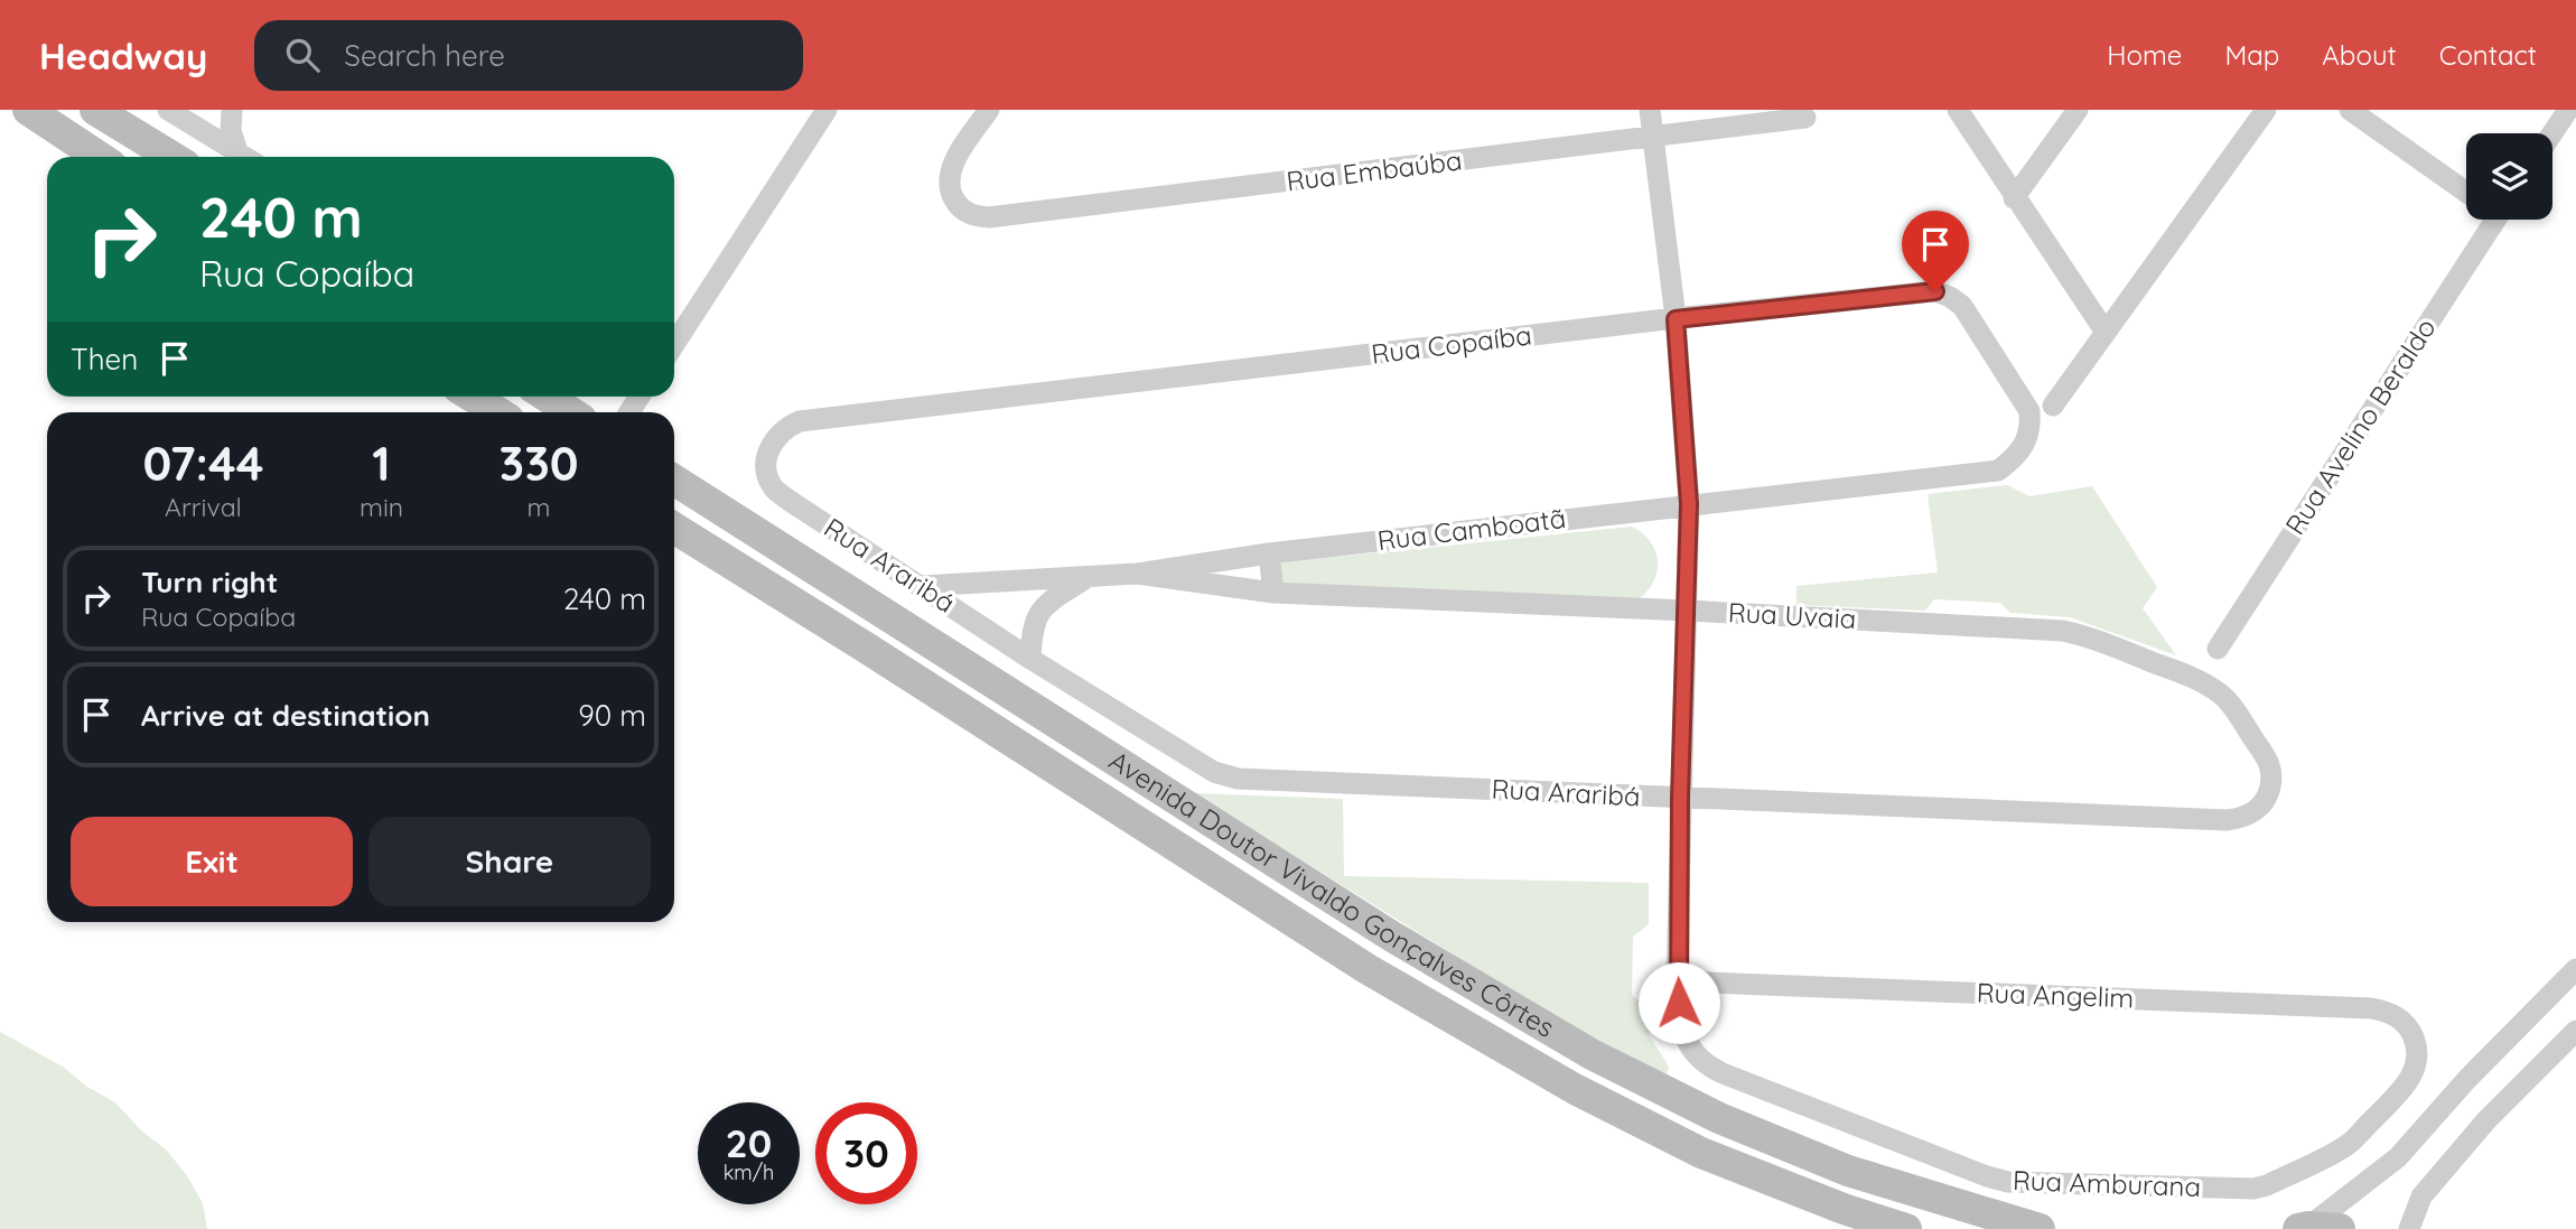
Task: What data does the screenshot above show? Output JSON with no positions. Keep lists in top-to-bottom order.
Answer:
{
  "streets": {
    "main road": ["Avenida Doutor Vivaldo Gonçalves Côrtes"],
    "street": [
      "Rua Embaúba",
      "Rua Copaíba",
      "Rua Avelino Beraldo",
      "Rua Camboatã",
      "Rua Araribá",
      "Rua Uvaia",
      "Rua Angelim",
      "Rua Amburana"
    ]
  },
  "crossings": [
    ["Rua Copaíba", "Rua Camboatã"],
    ["Rua Copaíba", "Rua Araribá"],
    ["Rua Camboatã", "Rua Araribá"],
    ["Rua Camboatã", "Rua Uvaia"],
    ["Rua Araribá", "Rua Uvaia"],
    ["Rua Angelim", "Rua Amburana"]
  ],
  "page": {
    "header": "Headway",
    "search": "Search here",
    "nav": [
      "Home",
      "Map",
      "About",
      "Contact"
    ],
    "turn": ["240 m", "Rua Copaíba"],
    "then": "Then",
    "eta": [
      "07:44",
      "Arrival",
      "1",
      "min",
      "330",
      "m"
    ],
    "list": [
      {
        "name": "Turn right",
        "note": "Rua Copaíba",
        "value": "240 m"
      },
      {
        "name": "Arrive at destination",
        "value": "90 m"
      }
    ],
    "buttons": ["Exit", "Share"],
    "speed": "20 km/h",
    "limit": "30"
  }
}
